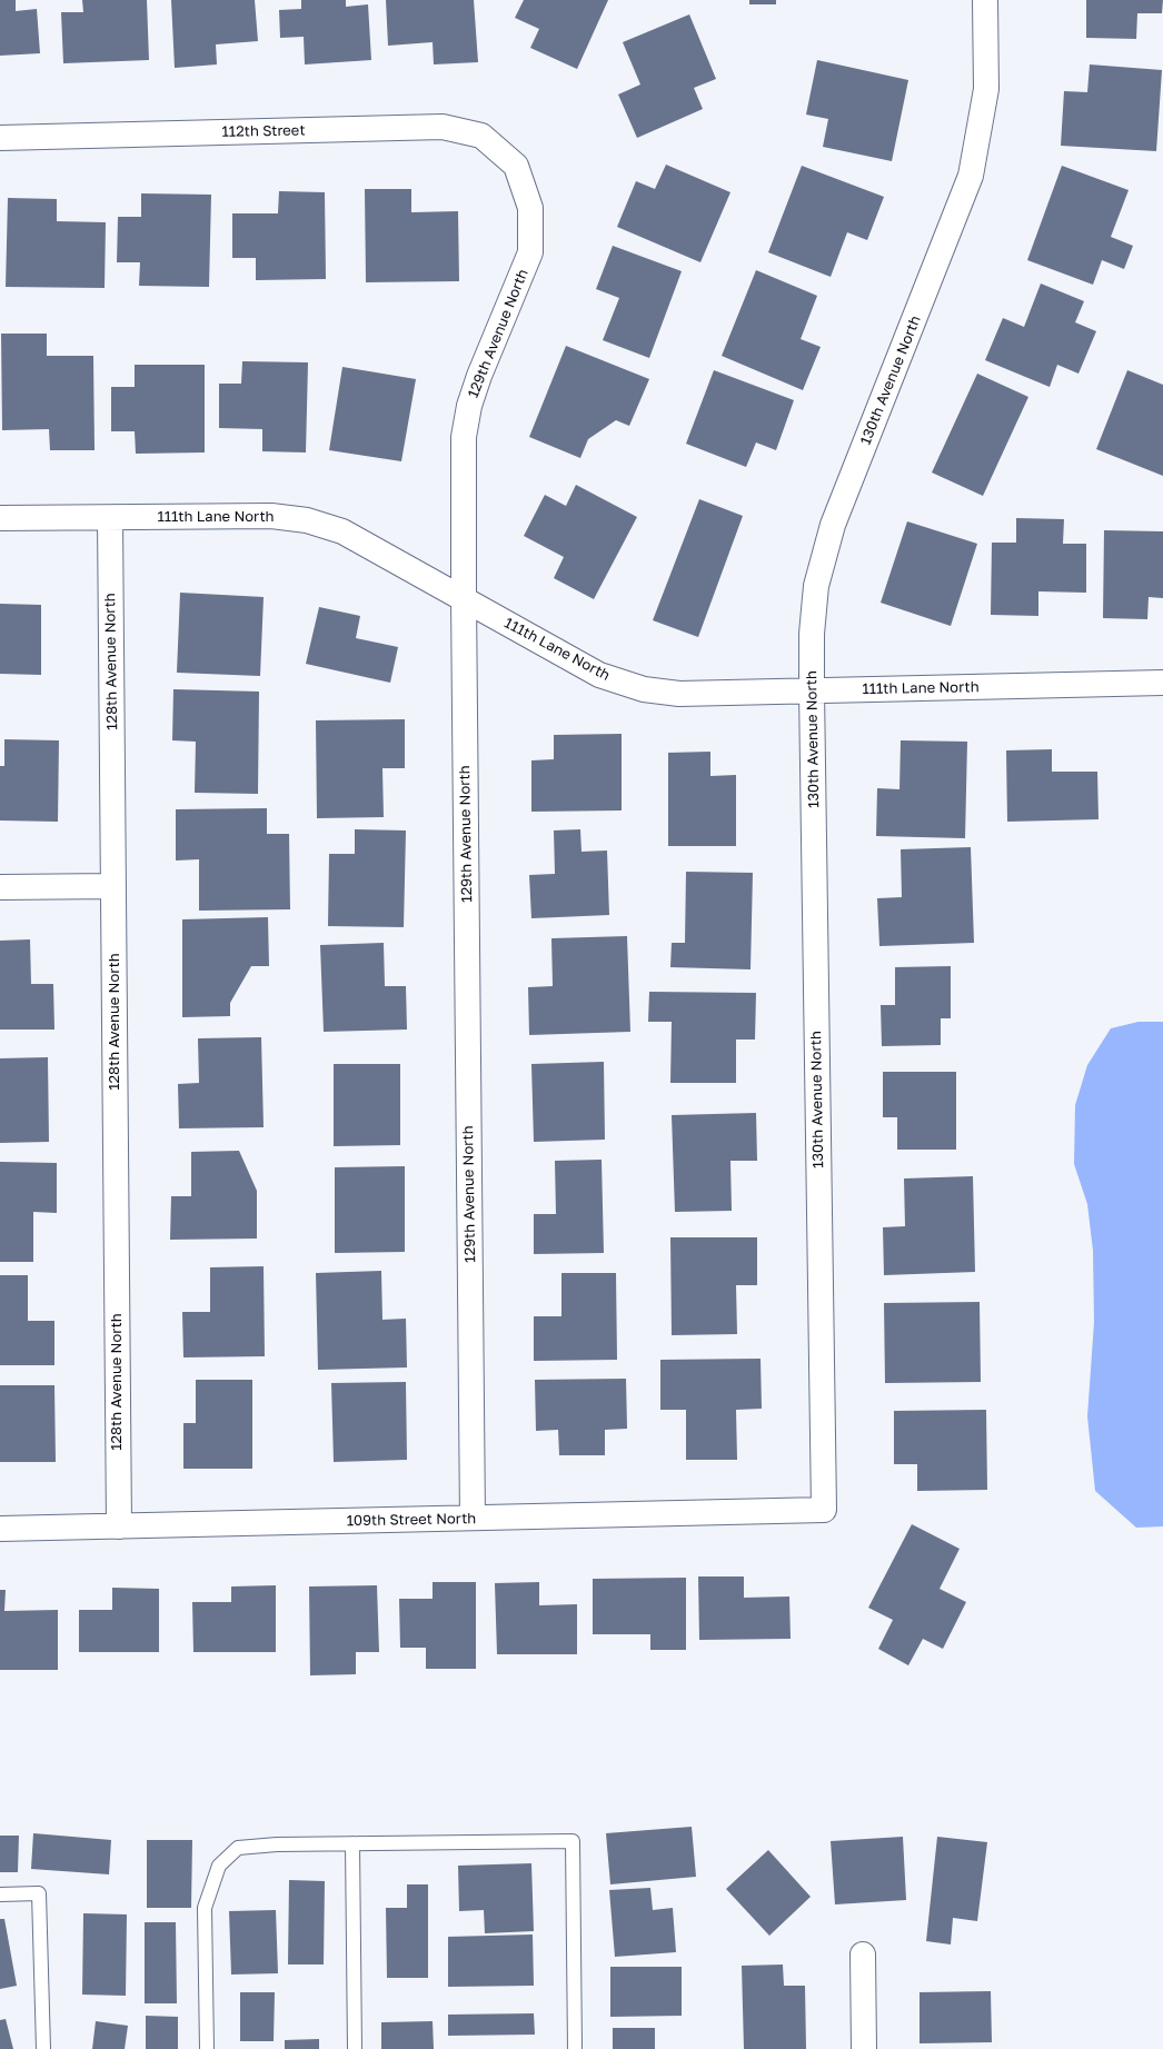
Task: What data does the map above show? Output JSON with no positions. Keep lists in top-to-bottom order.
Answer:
{
  "streets": {
    "street": [
      "112th Street",
      "129th Avenue North",
      "130th Avenue North",
      "111th Lane North",
      "128th Avenue North",
      "109th Street North"
    ]
  },
  "crossings": [
    ["112th Street", "129th Avenue North"],
    ["129th Avenue North", "111th Lane North"],
    ["129th Avenue North", "109th Street North"],
    ["130th Avenue North", "111th Lane North"],
    ["130th Avenue North", "109th Street North"],
    ["111th Lane North", "128th Avenue North"],
    ["128th Avenue North", "109th Street North"]
  ]
}
